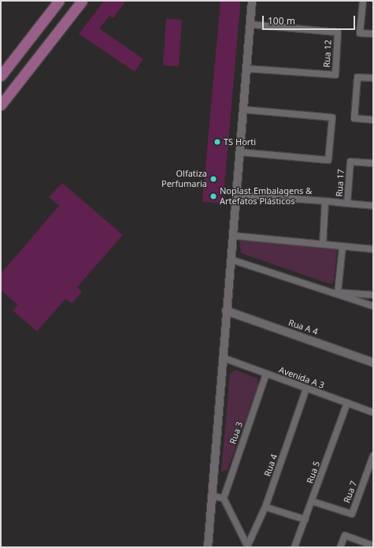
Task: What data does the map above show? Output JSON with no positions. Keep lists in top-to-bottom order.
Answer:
{
  "streets": {
    "street": [
      "Rua 12",
      "Rua 17",
      "Rua A 4",
      "Avenida A 3",
      "Rua 3",
      "Rua 4",
      "Rua 5",
      "Rua 7"
    ]
  },
  "crossings": [
    ["Avenida A 3", "Rua 3"],
    ["Avenida A 3", "Rua 4"],
    ["Avenida A 3", "Rua 5"],
    ["Rua 5", "Rua 7"]
  ],
  "places": ["TS Horti", "Olfatiza Perfumaria", "Noplast Embalagens & Artefatos Plásticos"],
  "scale_bar": "100 m"
}
